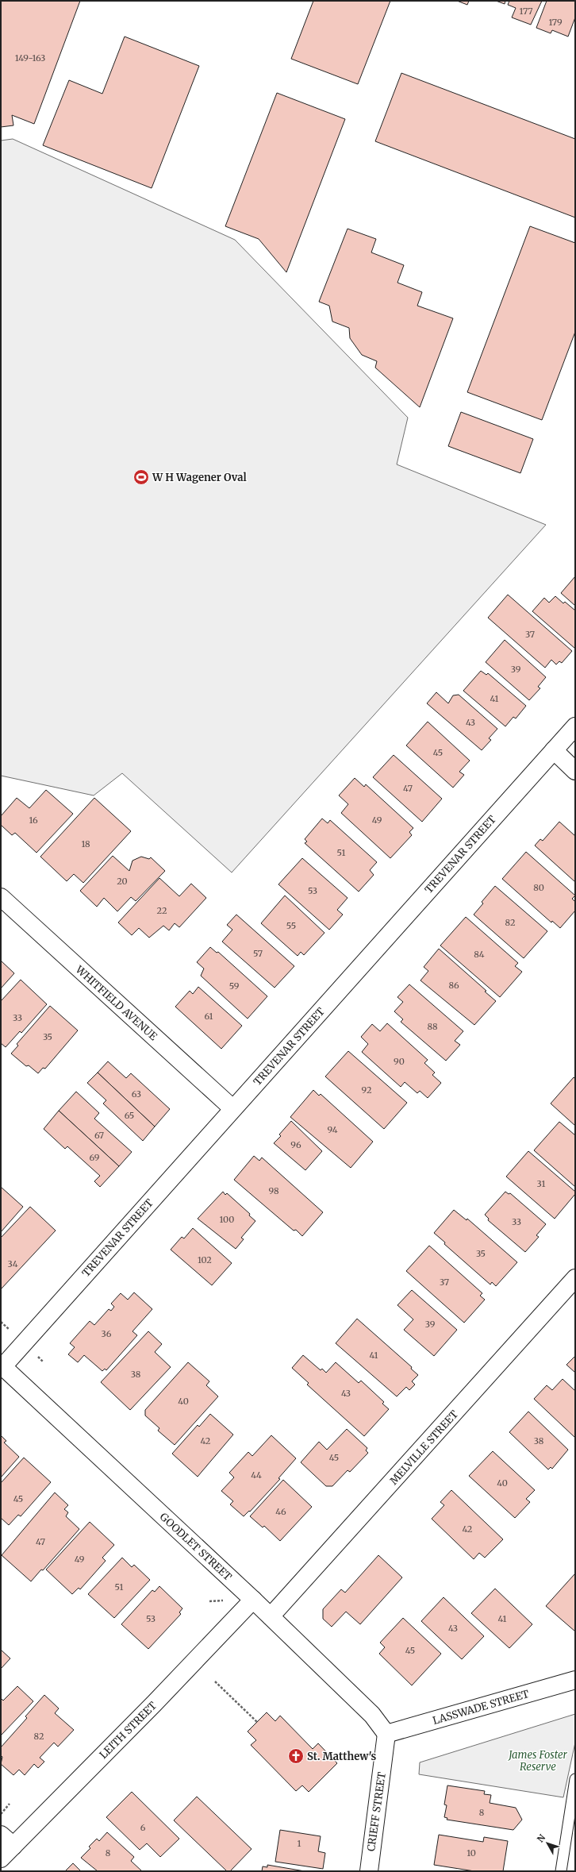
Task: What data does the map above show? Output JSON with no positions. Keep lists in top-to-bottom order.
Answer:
{
  "streets": {
    "street": [
      "TREVENAR STREET",
      "WHITFIELD AVENUE",
      "MELVILLE STREET",
      "GOODLET STREET",
      "LASSWADE STREET",
      "LEITH STREET",
      "CRIEFF STREET"
    ]
  },
  "crossings": [
    ["TREVENAR STREET", "WHITFIELD AVENUE"],
    ["TREVENAR STREET", "GOODLET STREET"],
    ["MELVILLE STREET", "GOODLET STREET"],
    ["GOODLET STREET", "LASSWADE STREET"],
    ["GOODLET STREET", "LEITH STREET"],
    ["GOODLET STREET", "CRIEFF STREET"],
    ["LASSWADE STREET", "CRIEFF STREET"]
  ],
  "parks": ["James Foster Reserve"],
  "places": {
    "sports": ["W H Wagener Oval"],
    "church": ["St. Matthew's"]
  },
  "house_numbers": [
    "177",
    "179",
    "149-163",
    "37",
    "39",
    "41",
    "43",
    "45",
    "47",
    "16",
    "49",
    "18",
    "51",
    "20",
    "80",
    "53",
    "22",
    "82",
    "55",
    "57",
    "84",
    "86",
    "59",
    "61",
    "33",
    "88",
    "35",
    "90",
    "92",
    "63",
    "65",
    "94",
    "67",
    "96",
    "69",
    "31",
    "98",
    "100",
    "33",
    "35",
    "102",
    "34",
    "37",
    "39",
    "36",
    "41",
    "38",
    "43",
    "40",
    "42",
    "38",
    "45",
    "44",
    "40",
    "45",
    "46",
    "42",
    "47",
    "49",
    "51",
    "53",
    "41",
    "43",
    "45",
    "82",
    "8",
    "6",
    "1",
    "8",
    "10"
  ],
  "north": "top left"
}
